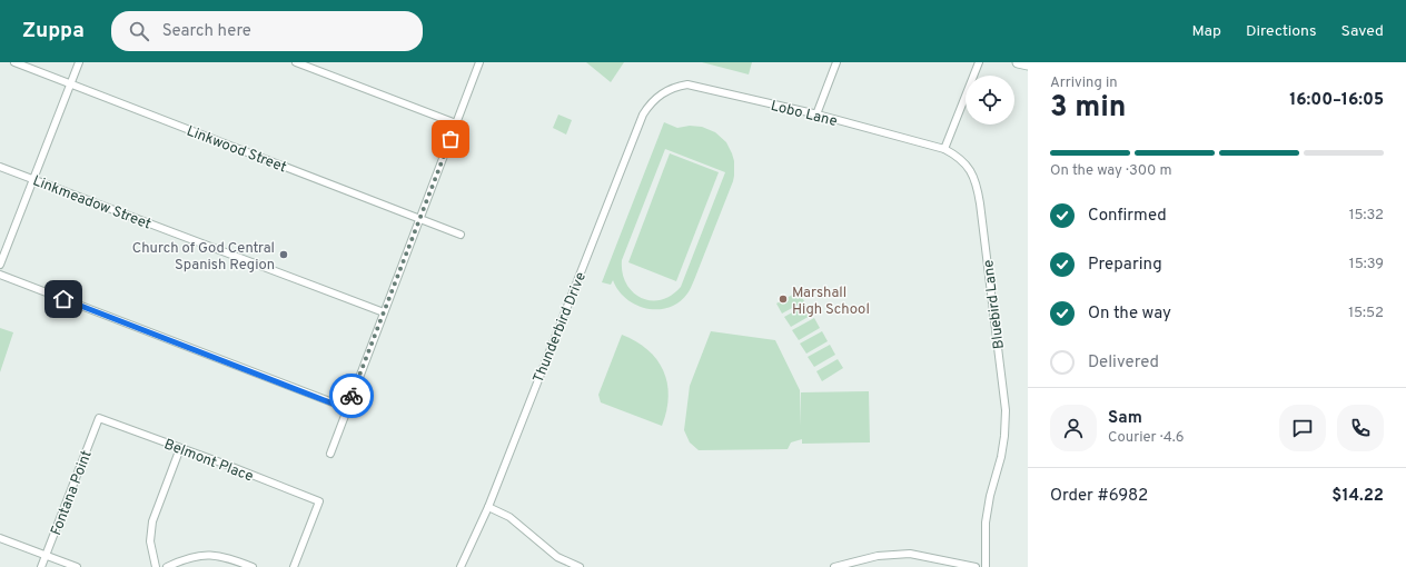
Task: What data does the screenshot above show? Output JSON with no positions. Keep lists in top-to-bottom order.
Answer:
{
  "streets": {
    "street": [
      "Lobo Lane",
      "Linkwood Street",
      "Linkmeadow Street",
      "Bluebird Lane",
      "Thunderbird Drive",
      "Belmont Place",
      "Fontana Point"
    ]
  },
  "crossings": [
    ["Lobo Lane", "Bluebird Lane"],
    ["Lobo Lane", "Thunderbird Drive"],
    ["Belmont Place", "Fontana Point"]
  ],
  "places": ["Church of God Central Spanish Region", "Marshall High School"],
  "page": {
    "header": "Zuppa",
    "search": "Search here",
    "nav": ["Map", "Directions", "Saved"],
    "heading": ["3 min", "Arriving in", "16:00–16:05"],
    "panel": [
      "Sam",
      "Courier · 4.6",
      "Order #6982",
      "$14.22"
    ],
    "bar": "On the way · 300 m",
    "list": [
      ["Confirmed", "15:32"],
      ["Preparing", "15:39"],
      ["On the way", "15:52"],
      "Delivered"
    ]
  }
}
